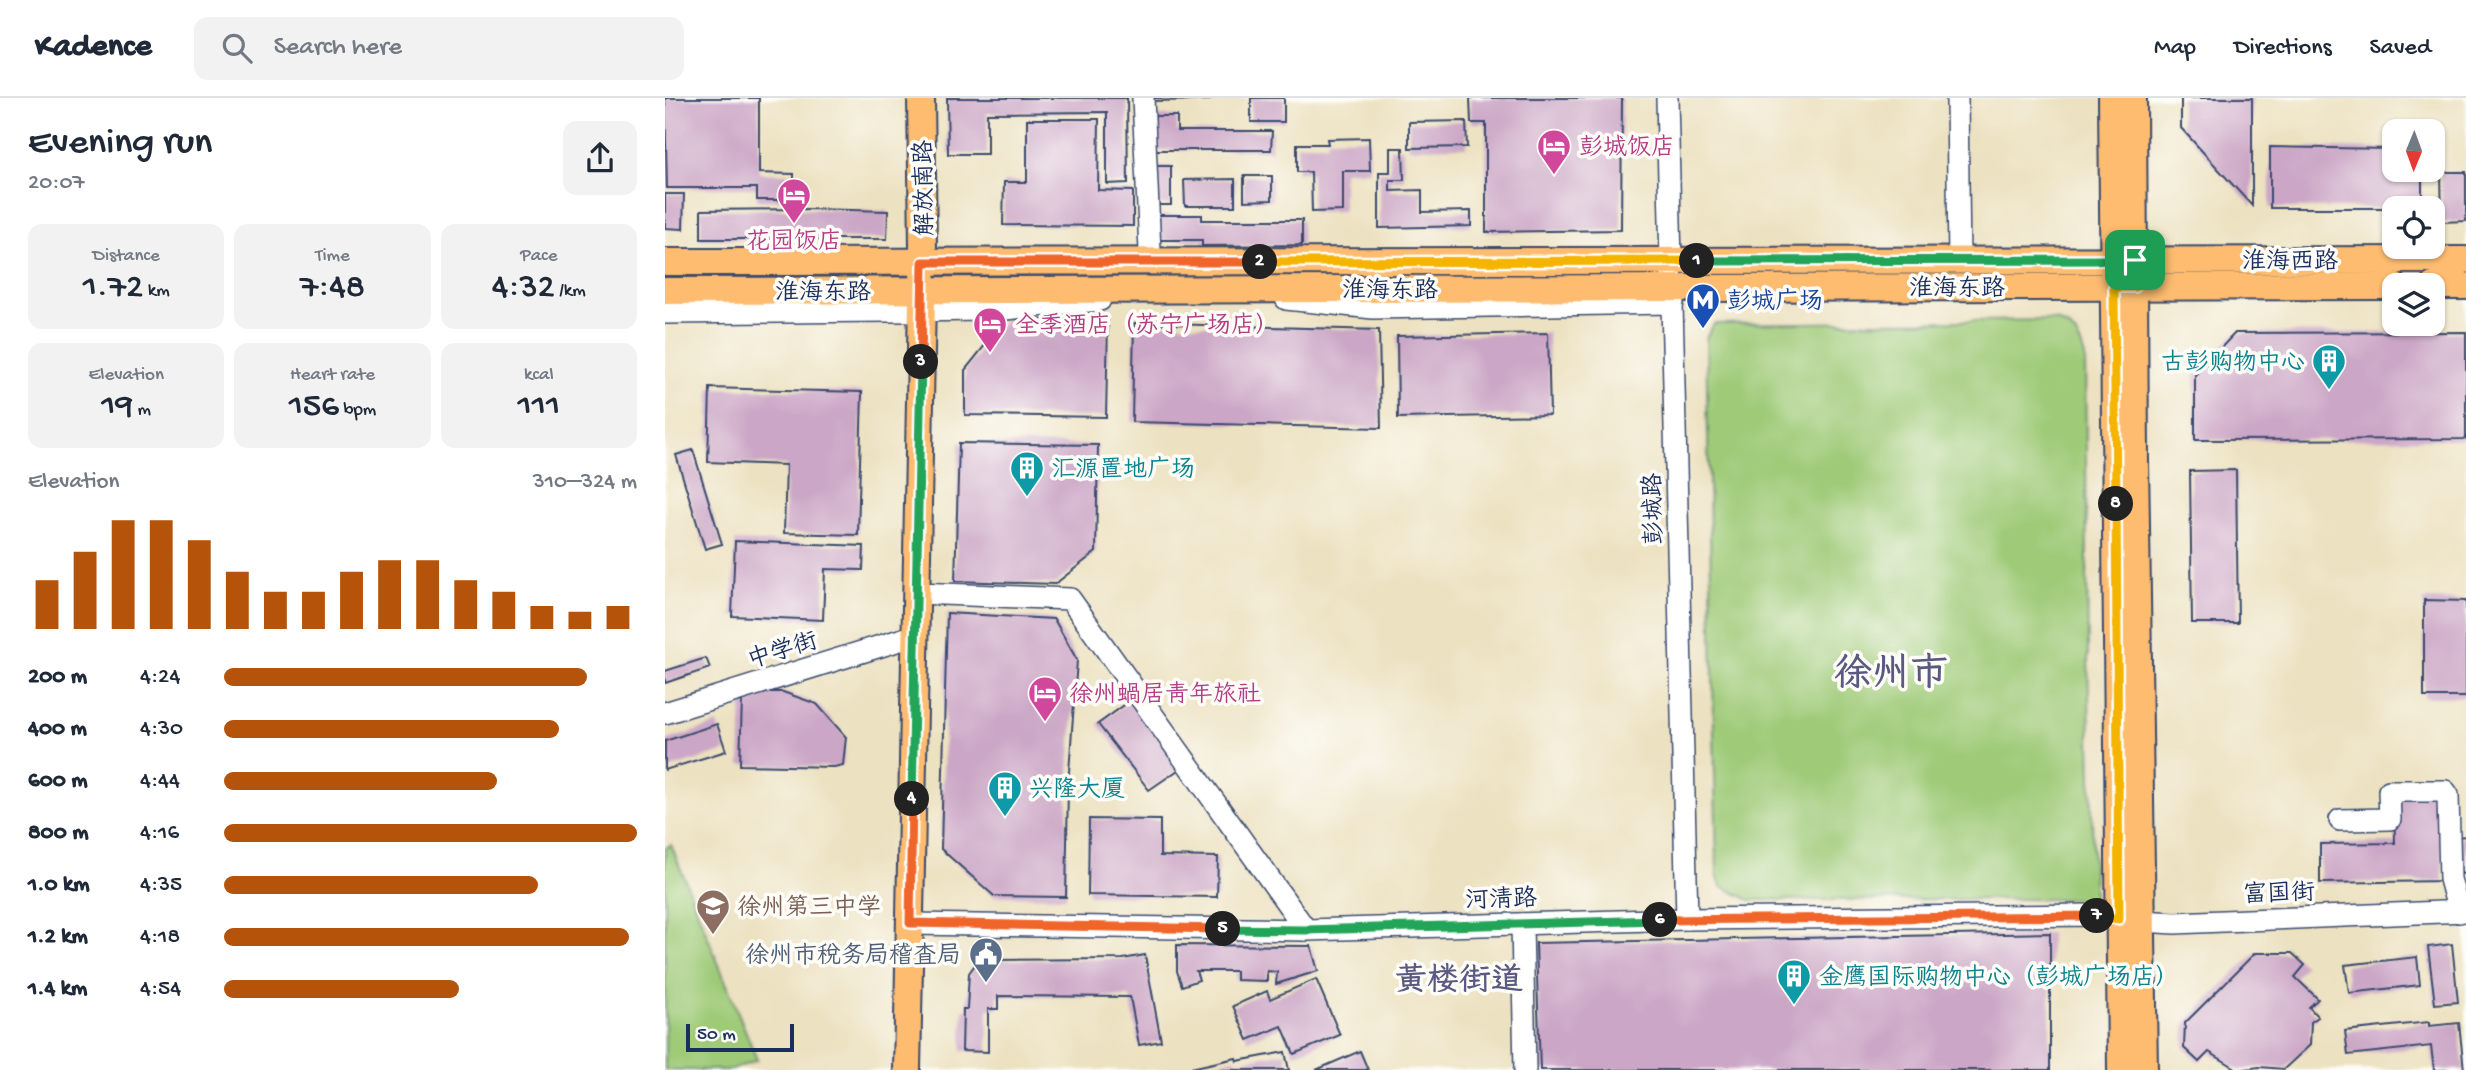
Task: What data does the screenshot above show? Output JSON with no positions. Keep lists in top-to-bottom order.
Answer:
{
  "streets": {
    "main road": ["解放南路", "淮海西路", "淮海东路"],
    "street": [
      "彭城路",
      "中学街",
      "富国街",
      "河清路"
    ]
  },
  "crossings": [
    ["解放南路", "淮海东路"],
    ["解放南路", "中学街"],
    ["解放南路", "河清路"],
    ["淮海西路", "淮海东路"],
    ["淮海东路", "彭城路"],
    ["彭城路", "河清路"],
    ["富国街", "河清路"]
  ],
  "districts": ["徐州市", "黄楼街道"],
  "places": {
    "hotel": [
      "彭城饭店",
      "花园饭店",
      "全季酒店（苏宁广场店）",
      "徐州蝸居青年旅社"
    ],
    "metro station": ["彭城广场"],
    "building": [
      "古彭购物中心",
      "汇源置地广场",
      "兴隆大厦",
      "金鹰国际购物中心（彭城广场店）"
    ],
    "school or university": ["徐州第三中学"],
    "public building": ["徐州市税务局稽查局"]
  },
  "scale_bar": "50 m",
  "north": "bottom",
  "page": {
    "header": "Kadence",
    "search": "Search here",
    "nav": ["Map", "Directions", "Saved"],
    "heading": ["Evening run", "20:07"],
    "stats": [
      ["Distance", "1.72 km"],
      ["Time", "7:48"],
      ["Pace", "4:32 /km"],
      ["Elevation", "19 m"],
      ["Heart rate", "156 bpm"],
      ["kcal", "111"]
    ],
    "pins": [
      "1",
      "2",
      "3",
      "8",
      "4",
      "7",
      "6",
      "5"
    ],
    "chart": ["Elevation", "310–324 m"],
    "list": [
      {
        "name": "200 m",
        "note": "4:24"
      },
      {
        "name": "400 m",
        "note": "4:30"
      },
      {
        "name": "600 m",
        "note": "4:44"
      },
      {
        "name": "800 m",
        "note": "4:16"
      },
      {
        "name": "1.0 km",
        "note": "4:35"
      },
      {
        "name": "1.2 km",
        "note": "4:18"
      },
      {
        "name": "1.4 km",
        "note": "4:54"
      }
    ],
    "scale": "50 m"
  }
}
